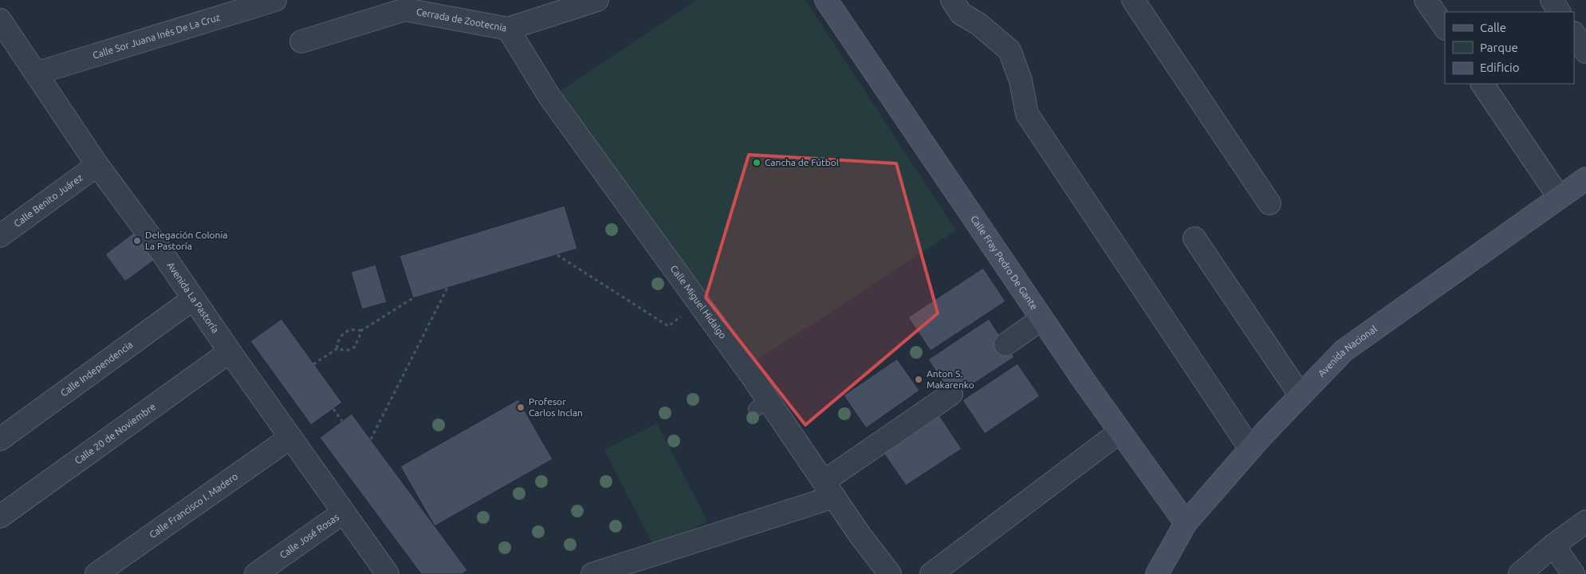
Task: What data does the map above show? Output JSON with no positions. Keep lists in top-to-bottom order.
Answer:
{
  "streets": {
    "street": [
      "Cerrada de Zootecnia",
      "Calle Sor Juana Inés De La Cruz",
      "Calle Benito Juárez",
      "Calle Fray Pedro De Gante",
      "Avenida La Pastoría",
      "Calle Miguel Hidalgo",
      "Avenida Nacional",
      "Calle Independencia",
      "Calle 20 de Noviembre",
      "Calle Francisco I. Madero",
      "Calle José Rosas"
    ]
  },
  "crossings": [
    ["Cerrada de Zootecnia", "Calle Miguel Hidalgo"],
    ["Calle Sor Juana Inés De La Cruz", "Avenida La Pastoría"],
    ["Calle Benito Juárez", "Avenida La Pastoría"],
    ["Calle Fray Pedro De Gante", "Avenida Nacional"],
    ["Avenida La Pastoría", "Calle Independencia"],
    ["Avenida La Pastoría", "Calle 20 de Noviembre"],
    ["Avenida La Pastoría", "Calle Francisco I. Madero"],
    ["Avenida La Pastoría", "Calle José Rosas"]
  ],
  "places": [
    "Cancha de Fútbol",
    "Delegación Colonia La Pastoría",
    "Anton S. Makarenko",
    "Profesor Carlos Inclan"
  ],
  "legend": ["Calle", "Parque", "Edificio"]
}
